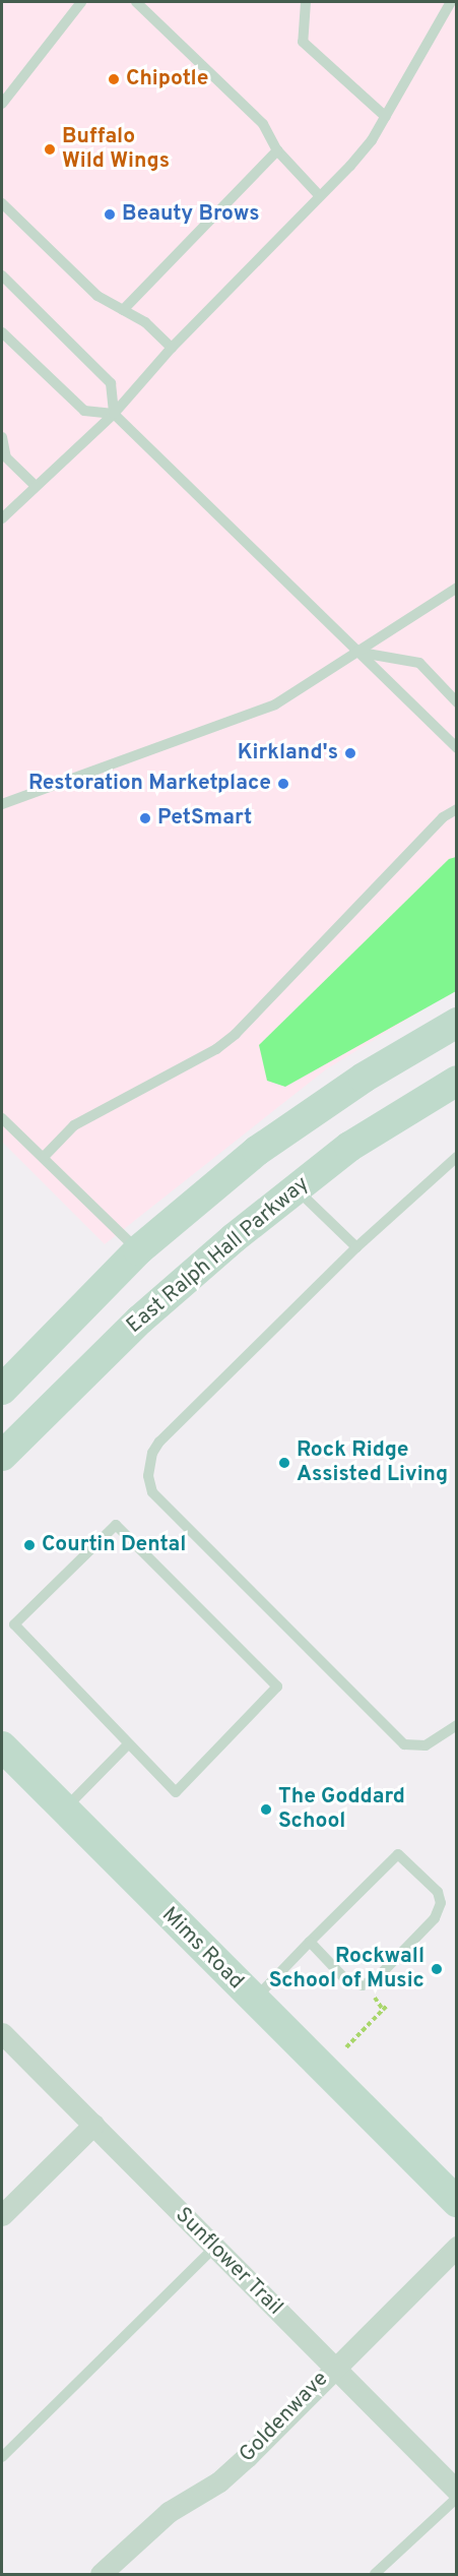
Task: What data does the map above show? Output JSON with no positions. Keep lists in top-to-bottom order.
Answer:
{
  "streets": {
    "main road": ["East Ralph Hall Parkway", "Mims Road"],
    "street": ["Sunflower Trail", "Goldenwave"]
  },
  "crossings": [
    ["Sunflower Trail", "Goldenwave"]
  ],
  "places": [
    "Chipotle",
    "Buffalo Wild Wings",
    "Beauty Brows",
    "Kirkland's",
    "Restoration Marketplace",
    "PetSmart",
    "Rock Ridge Assisted Living",
    "Courtin Dental",
    "The Goddard School",
    "Rockwall School of Music"
  ]
}
